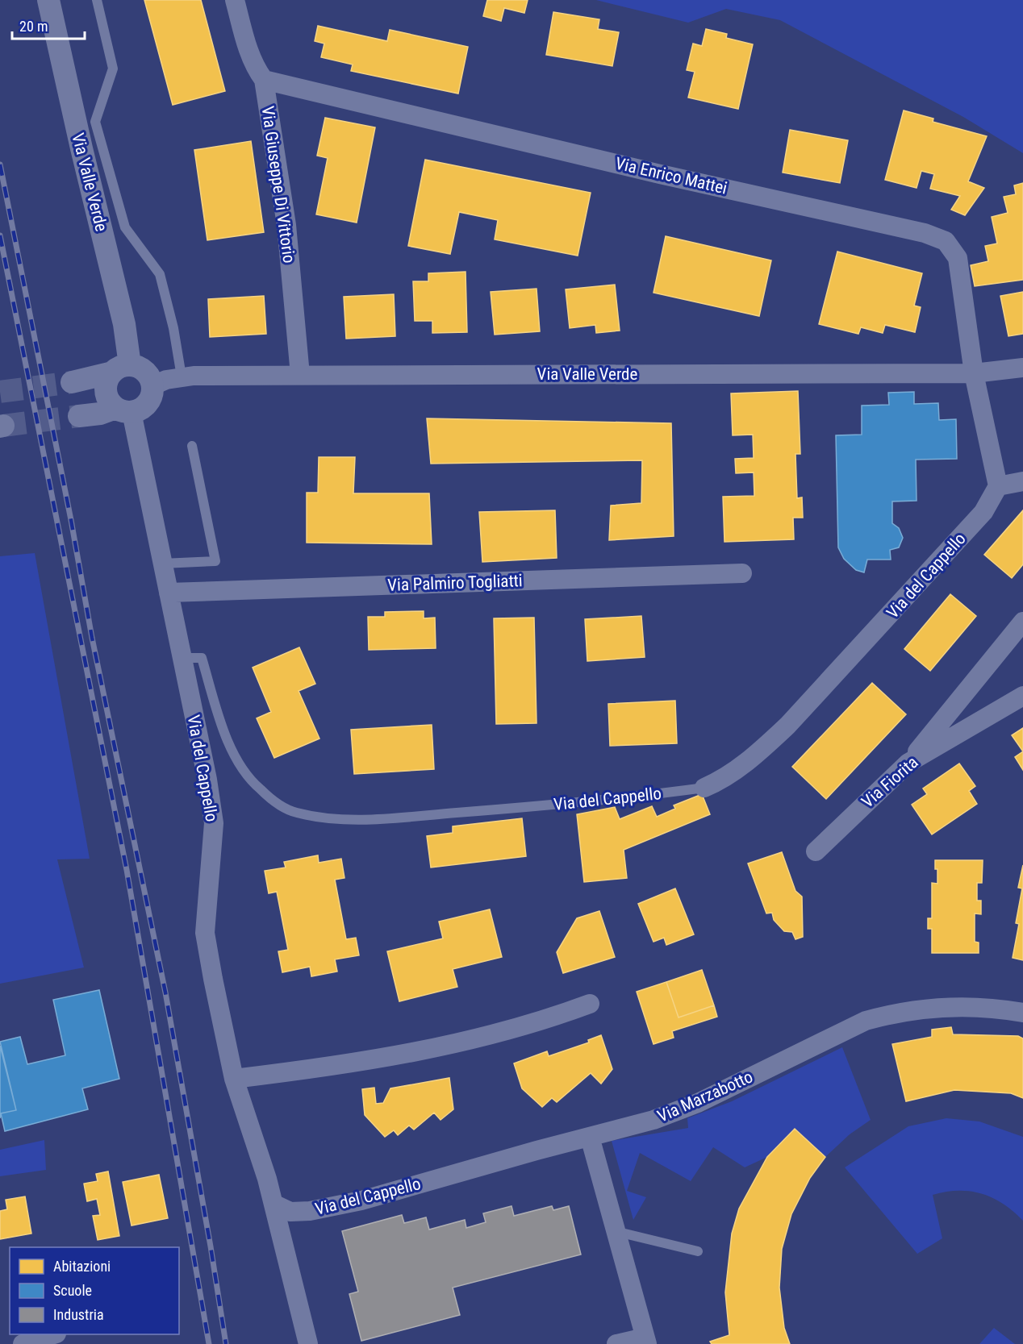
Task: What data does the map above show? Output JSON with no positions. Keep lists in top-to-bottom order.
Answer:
{
  "streets": {
    "street": [
      "Via Enrico Mattei",
      "Via Valle Verde",
      "Via Giuseppe Di Vittorio",
      "Via del Cappello",
      "Via Palmiro Togliatti",
      "Via Fiorita",
      "Via Marzabotto"
    ]
  },
  "crossings": [
    ["Via Enrico Mattei", "Via Valle Verde"],
    ["Via Enrico Mattei", "Via Giuseppe Di Vittorio"],
    ["Via Valle Verde", "Via Giuseppe Di Vittorio"],
    ["Via Valle Verde", "Via del Cappello"],
    ["Via del Cappello", "Via Palmiro Togliatti"],
    ["Via del Cappello", "Via Marzabotto"]
  ],
  "legend": ["Abitazioni", "Scuole", "Industria"],
  "scale_bar": "20 m"
}
